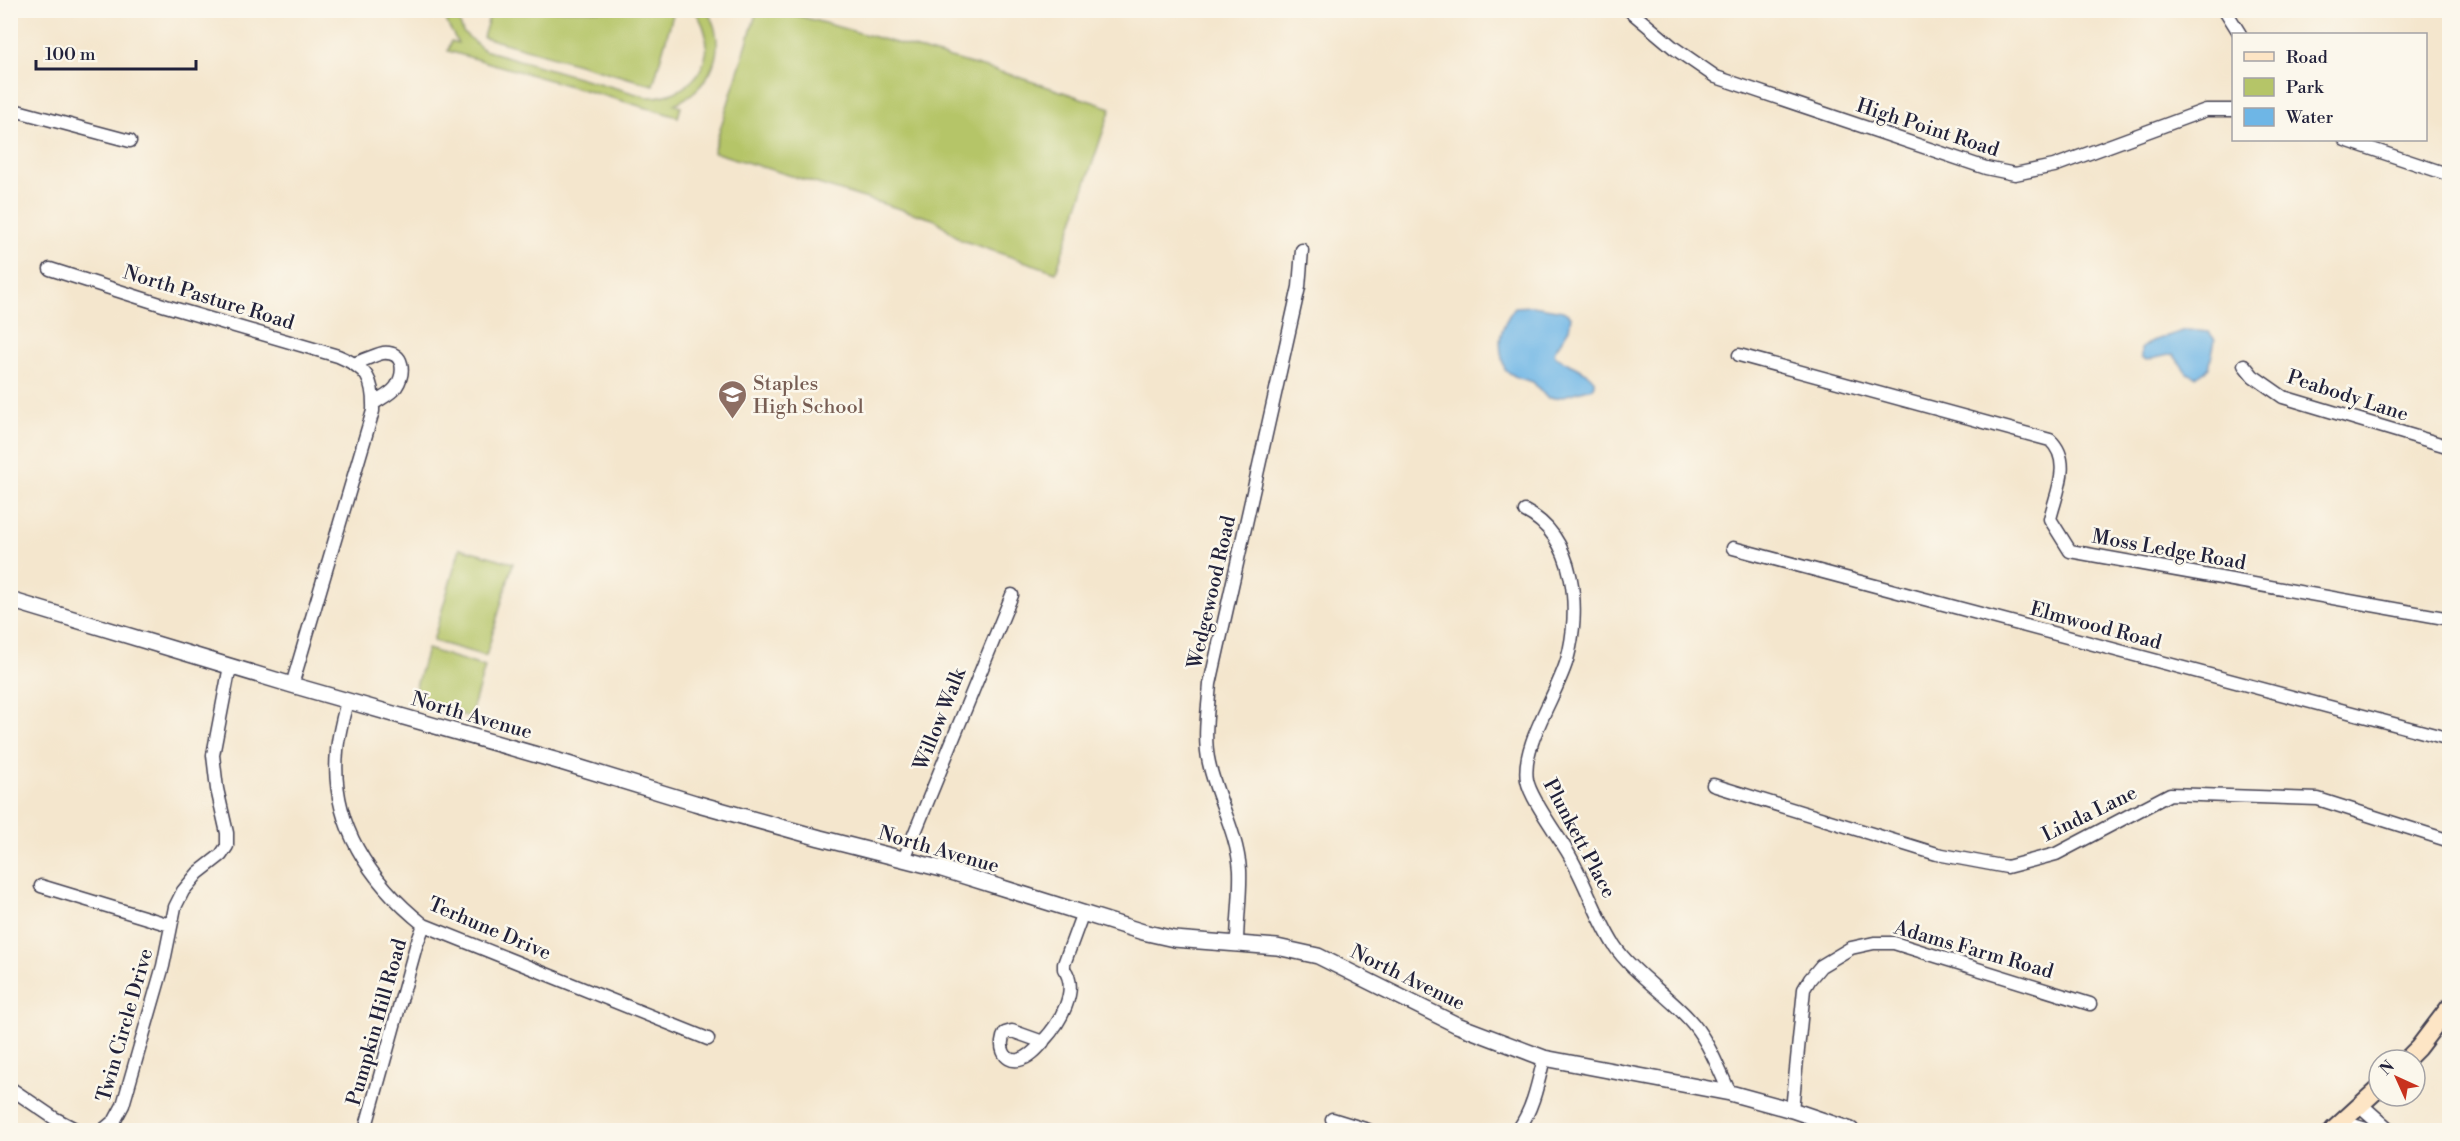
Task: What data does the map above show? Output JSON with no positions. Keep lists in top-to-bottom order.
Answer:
{
  "streets": {
    "street": [
      "High Point Road",
      "North Pasture Road",
      "Peabody Lane",
      "Moss Ledge Road",
      "Wedgewood Road",
      "Elmwood Road",
      "North Avenue",
      "Willow Walk",
      "Linda Lane",
      "Plunkett Place",
      "Terhune Drive",
      "Adams Farm Road",
      "Pumpkin Hill Road",
      "Twin Circle Drive"
    ]
  },
  "crossings": [
    ["Wedgewood Road", "North Avenue"],
    ["North Avenue", "Willow Walk"],
    ["North Avenue", "Plunkett Place"],
    ["North Avenue", "Terhune Drive"],
    ["North Avenue", "Adams Farm Road"],
    ["North Avenue", "Twin Circle Drive"],
    ["Terhune Drive", "Pumpkin Hill Road"]
  ],
  "places": {
    "school or university": ["Staples High School"]
  },
  "legend": ["Road", "Park", "Water"],
  "scale_bar": "100 m",
  "north": "top left"
}
